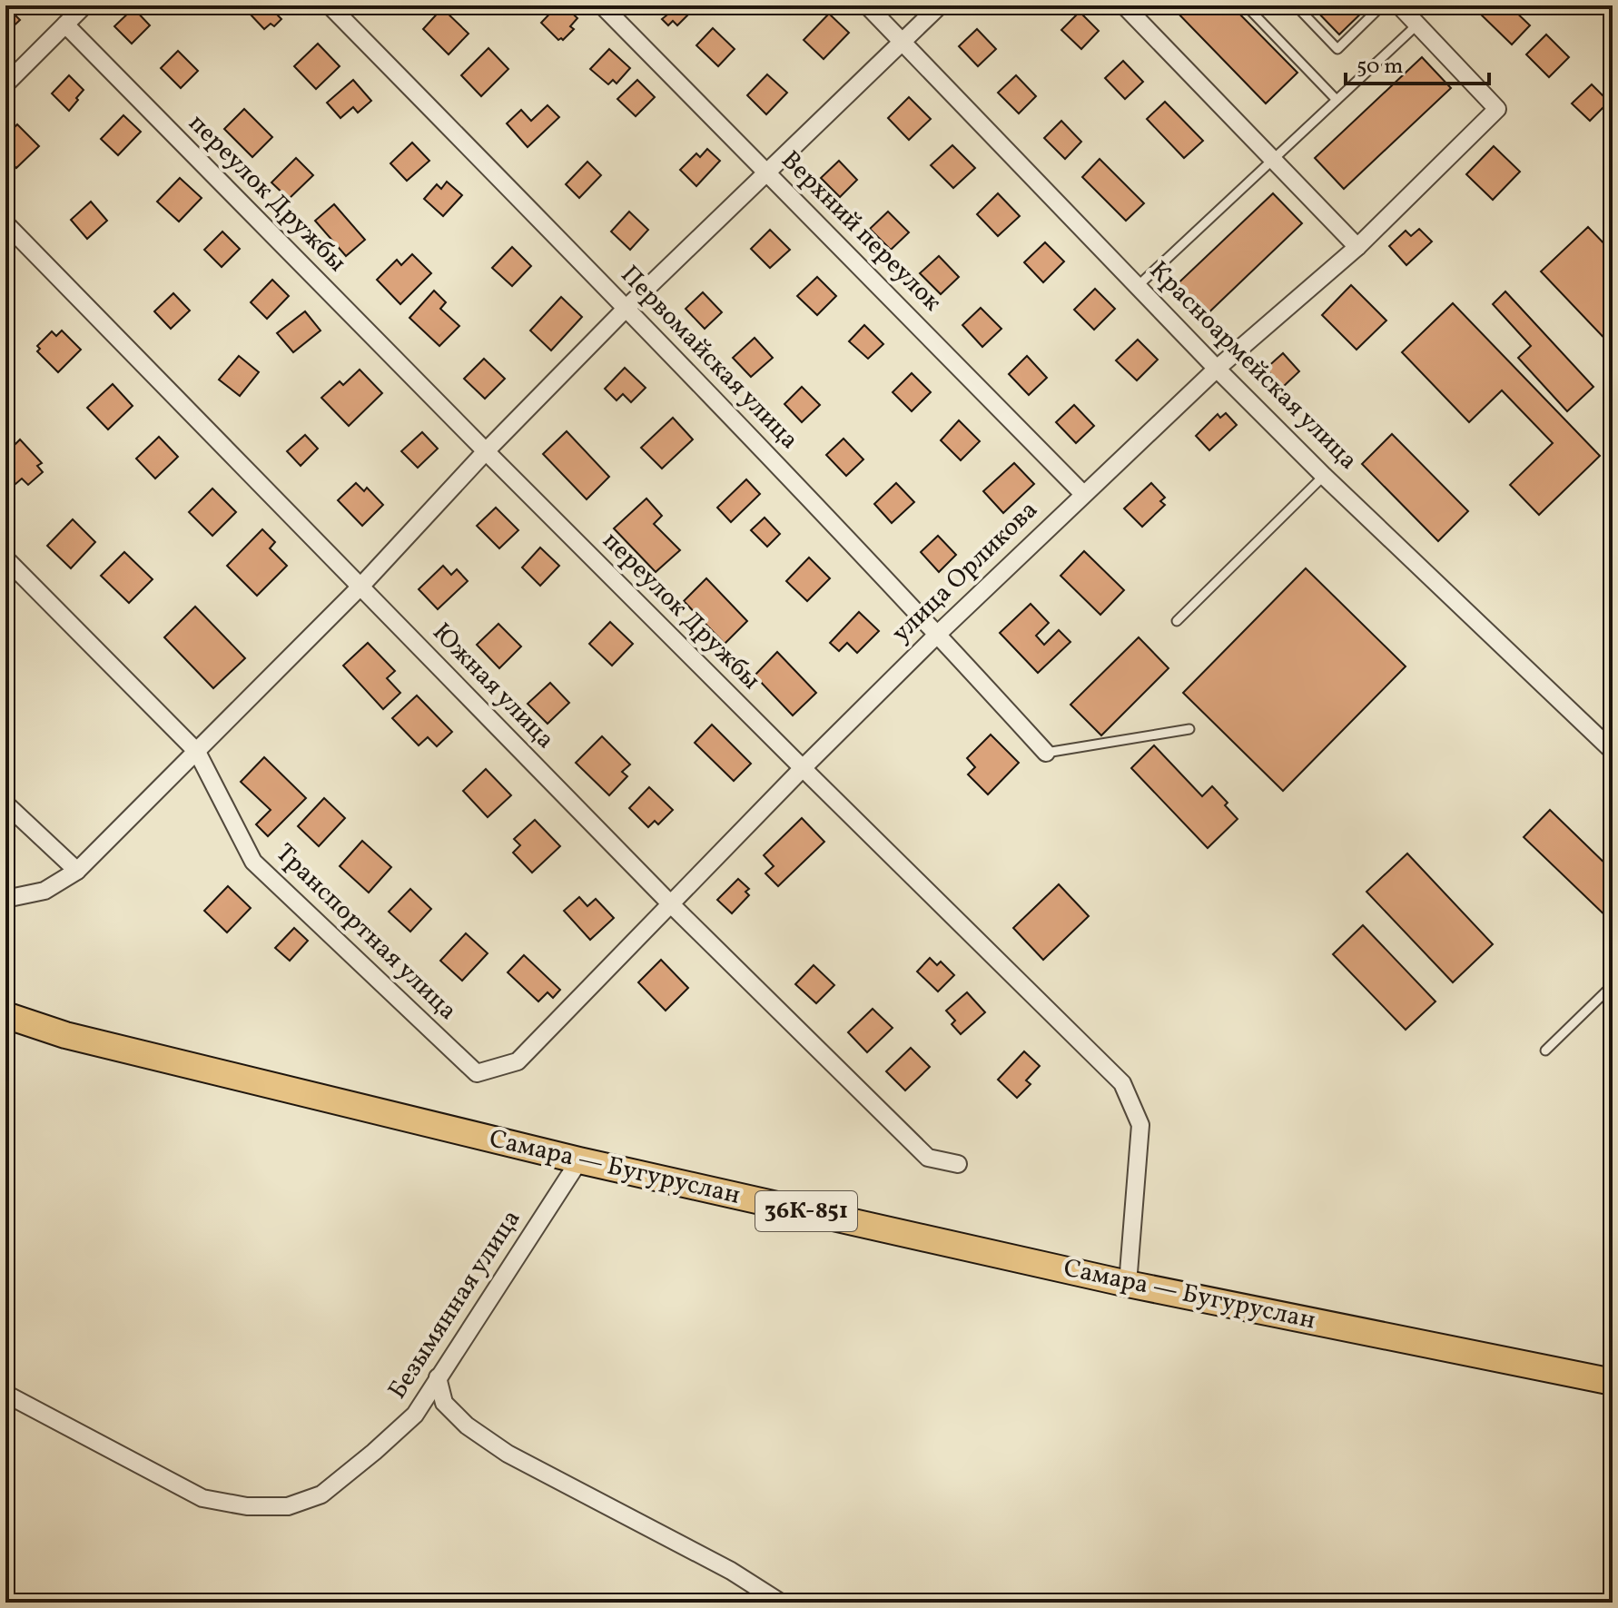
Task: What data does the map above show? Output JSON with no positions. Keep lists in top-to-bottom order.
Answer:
{
  "streets": {
    "main road": ["Самара — Бугуруслан", "36К-851"],
    "street": [
      "переулок Дружбы",
      "Верхний переулок",
      "Первомайская улица",
      "Красноармейская улица",
      "улица Орликова",
      "Южная улица",
      "Транспортная улица",
      "Безымянная улица"
    ]
  },
  "crossings": [
    ["переулок Дружбы", "улица Орликова"],
    ["переулок Дружбы", "Самара — Бугуруслан"],
    ["Верхний переулок", "улица Орликова"],
    ["Первомайская улица", "улица Орликова"],
    ["Красноармейская улица", "улица Орликова"],
    ["улица Орликова", "Южная улица"],
    ["улица Орликова", "Транспортная улица"],
    ["Самара — Бугуруслан", "Безымянная улица"]
  ],
  "scale_bar": "50 m"
}
